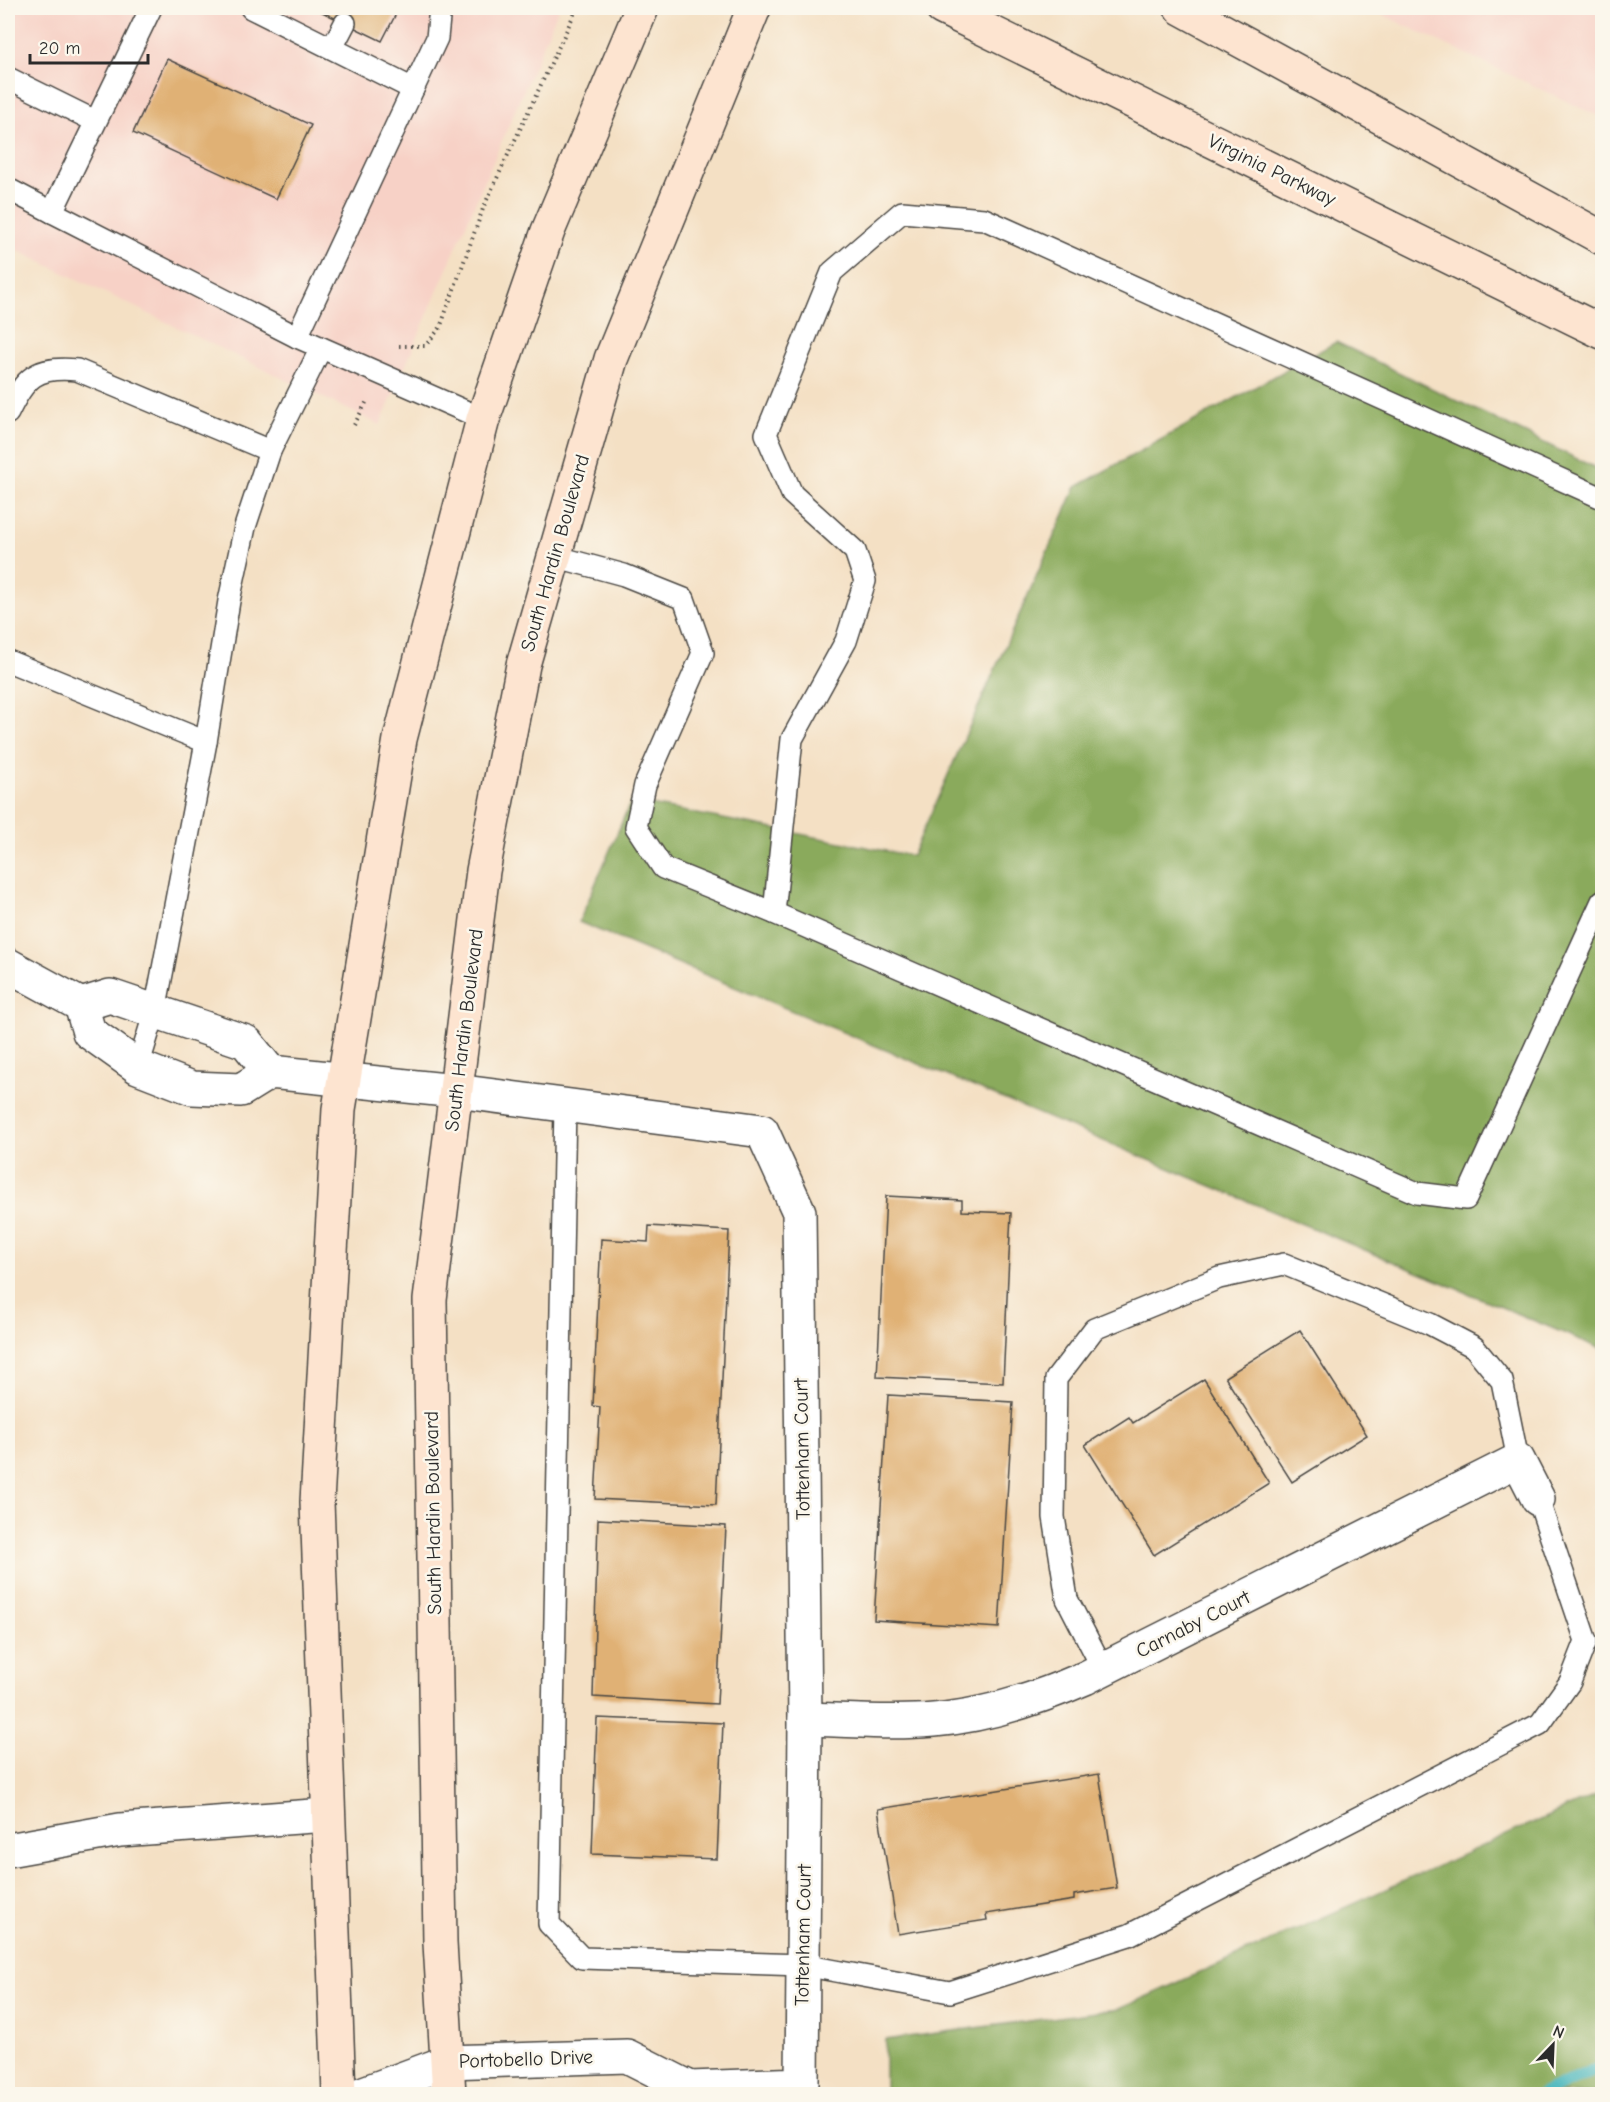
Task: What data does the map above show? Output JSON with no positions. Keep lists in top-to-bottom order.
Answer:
{
  "streets": {
    "main road": ["Virginia Parkway", "South Hardin Boulevard"],
    "street": ["Tottenham Court", "Carnaby Court", "Portobello Drive"]
  },
  "crossings": [
    ["South Hardin Boulevard", "Tottenham Court"],
    ["South Hardin Boulevard", "Portobello Drive"],
    ["Tottenham Court", "Carnaby Court"],
    ["Tottenham Court", "Portobello Drive"]
  ],
  "scale_bar": "20 m",
  "north": "top right"
}
